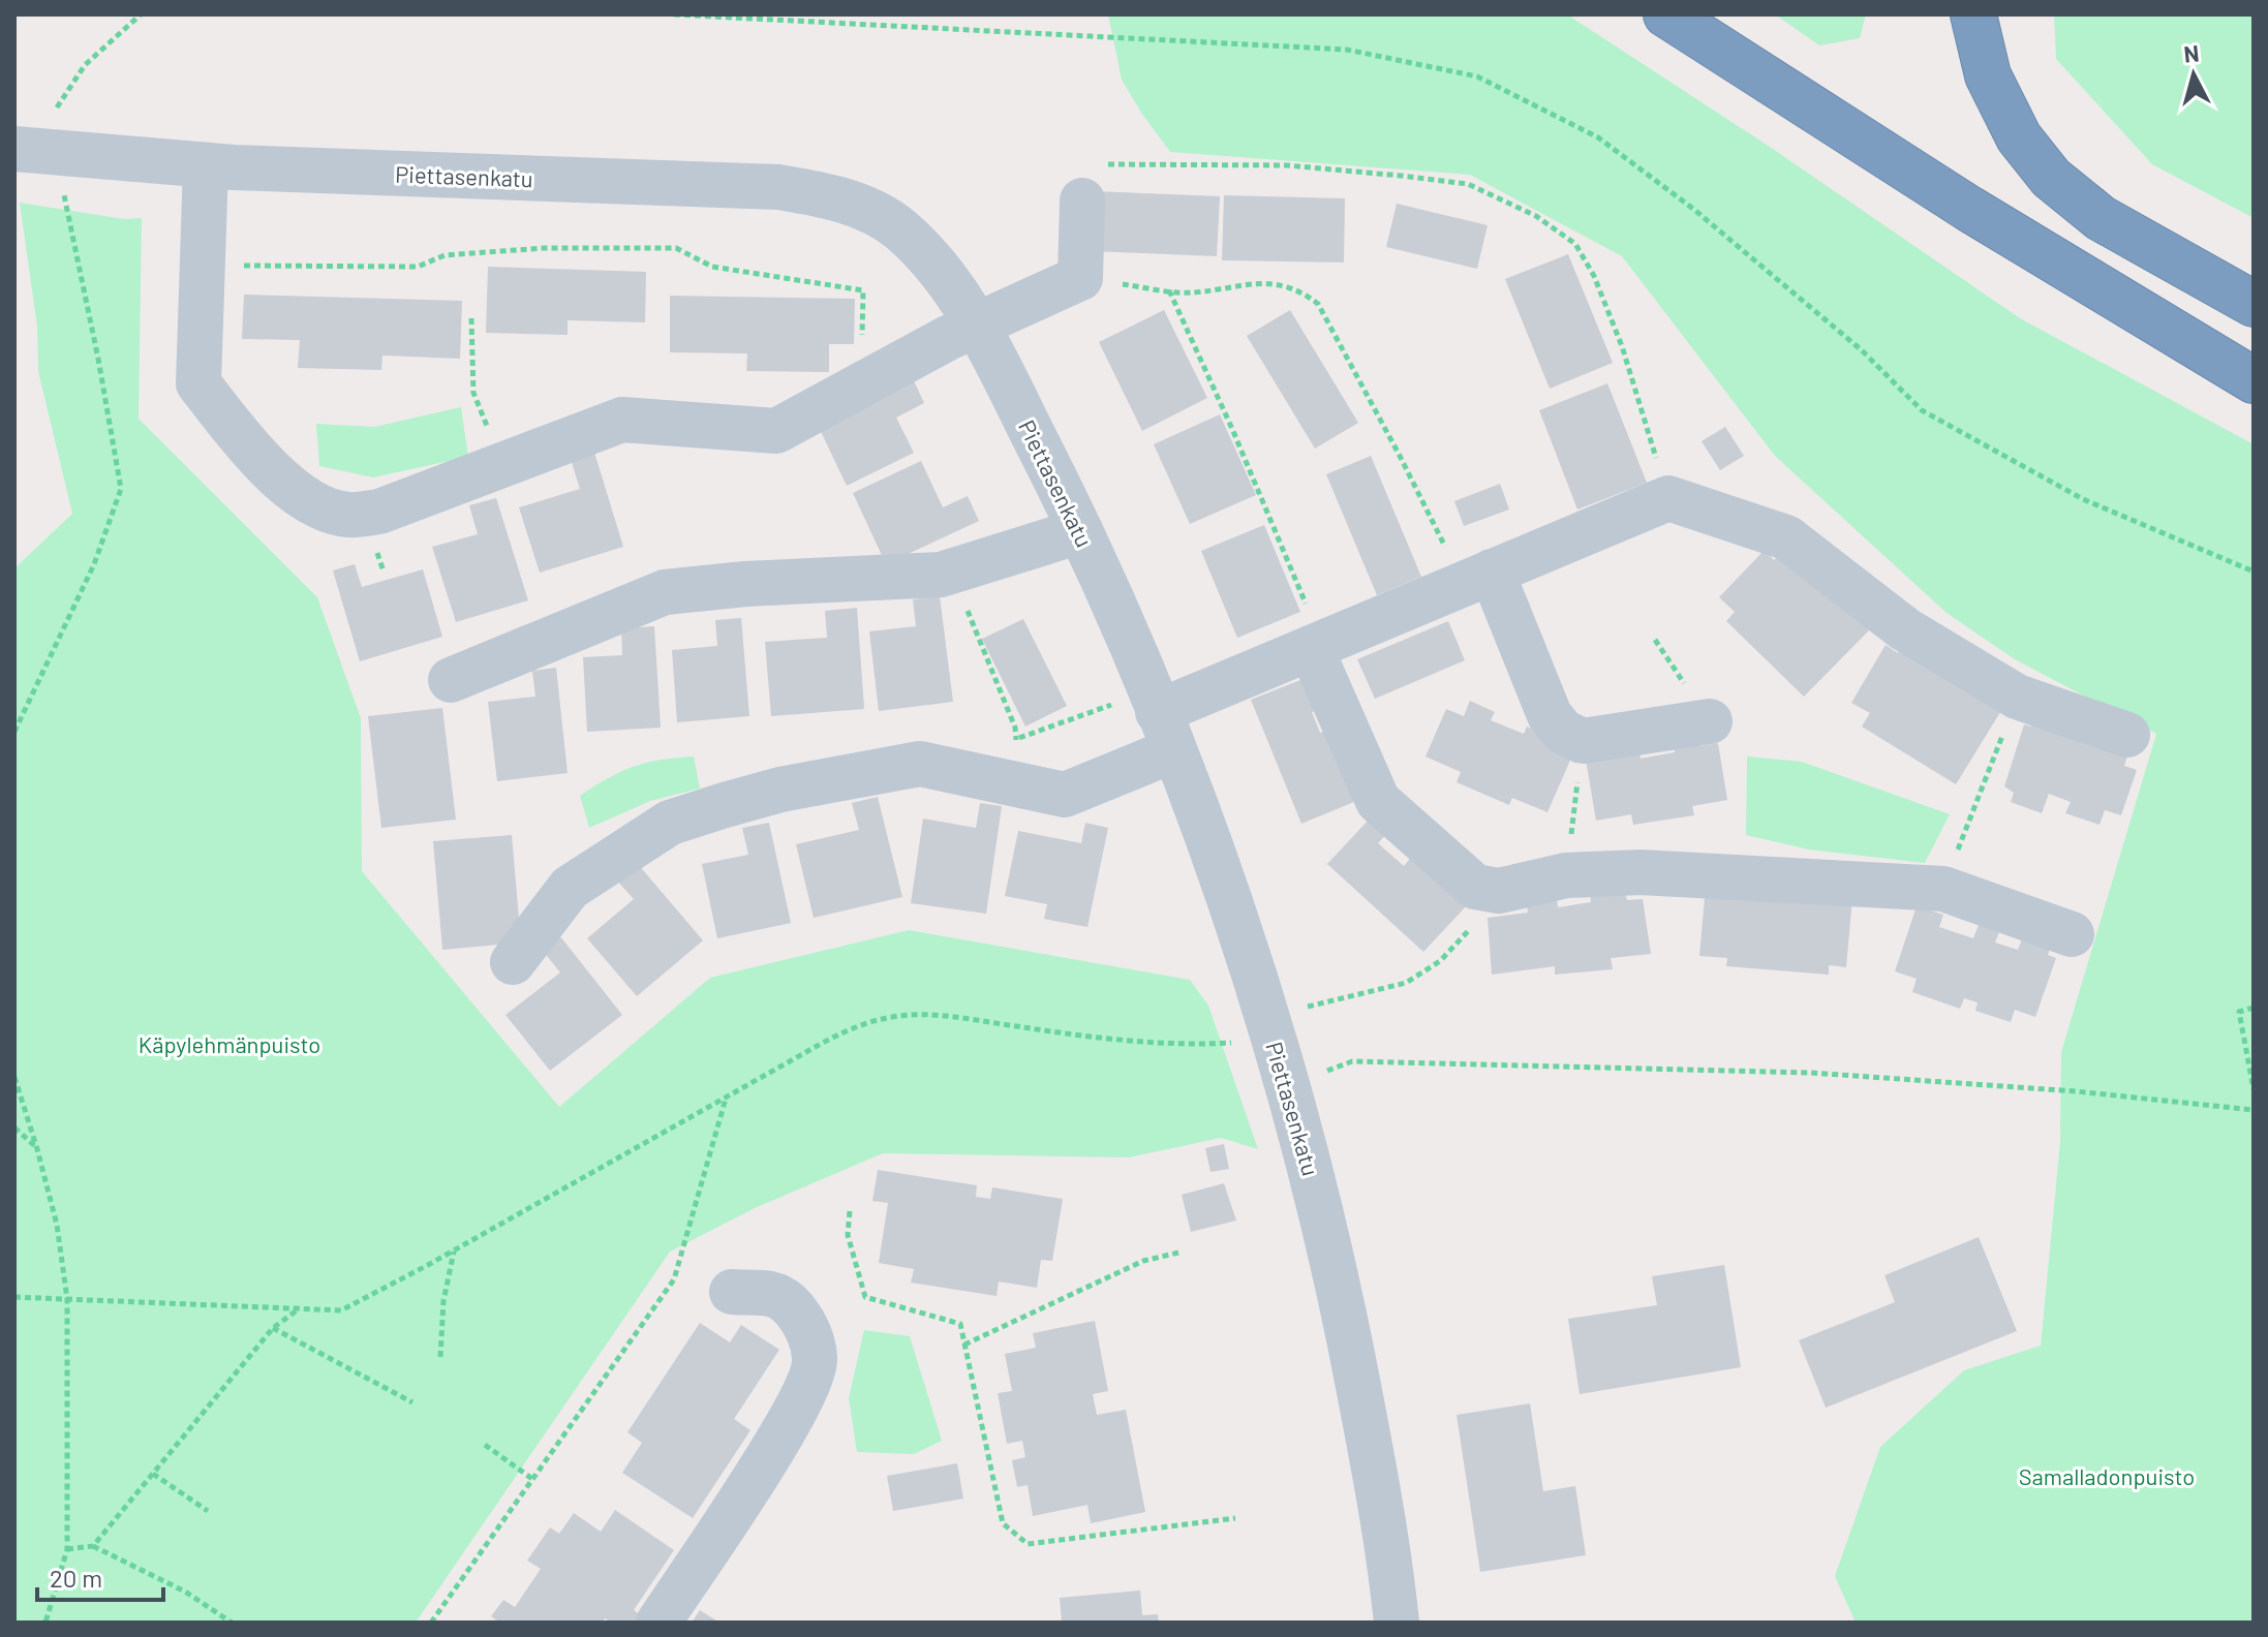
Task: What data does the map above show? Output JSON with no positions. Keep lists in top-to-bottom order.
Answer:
{
  "streets": {
    "street": ["Piettasenkatu"]
  },
  "parks": ["Käpylehmänpuisto", "Samalladonpuisto"],
  "scale_bar": "20 m",
  "north": "top"
}
